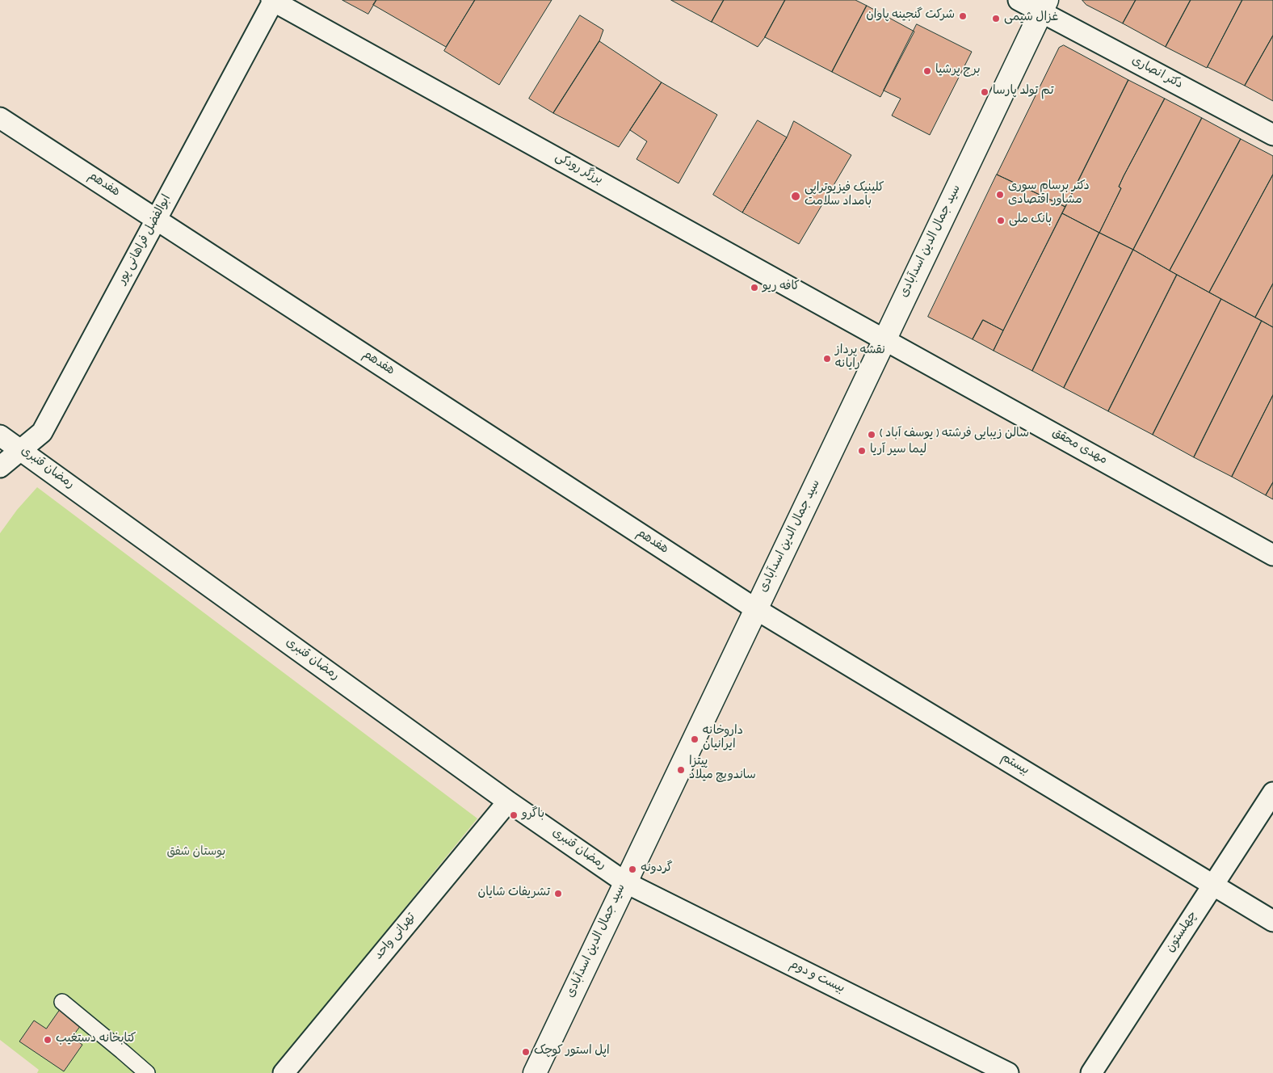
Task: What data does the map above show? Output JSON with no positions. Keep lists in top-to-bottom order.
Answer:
{
  "streets": {
    "main road": ["سید جمال الدین اسدآبادی"],
    "street": [
      "دکتر انصاری",
      "برزگر رودکی",
      "هفدهم",
      "ابوالفضل فراهانی پور",
      "مهدی محقق",
      "رمضان قنبری",
      "بیستم",
      "چهلستون",
      "تهرانی واحد",
      "بیست و دوم"
    ]
  },
  "crossings": [
    ["دکتر انصاری", "سید جمال الدین اسدآبادی"],
    ["برزگر رودکی", "ابوالفضل فراهانی پور"],
    ["برزگر رودکی", "سید جمال الدین اسدآبادی"],
    ["برزگر رودکی", "مهدی محقق"],
    ["هفدهم", "ابوالفضل فراهانی پور"],
    ["هفدهم", "سید جمال الدین اسدآبادی"],
    ["هفدهم", "بیستم"],
    ["ابوالفضل فراهانی پور", "رمضان قنبری"],
    ["سید جمال الدین اسدآبادی", "مهدی محقق"],
    ["سید جمال الدین اسدآبادی", "رمضان قنبری"],
    ["سید جمال الدین اسدآبادی", "بیستم"],
    ["سید جمال الدین اسدآبادی", "بیست و دوم"],
    ["رمضان قنبری", "تهرانی واحد"],
    ["رمضان قنبری", "بیست و دوم"],
    ["بیستم", "چهلستون"]
  ],
  "parks": ["بوستان شفق"],
  "places": [
    "شرکت گنجینه پاوان",
    "غزال شیمی",
    "برج پرشیا",
    "تم تولد پارسا",
    "دکتر برسام سوری مشاور اقتصادی",
    "کلینیک فیزیوتراپی بامداد سلامت",
    "بانک ملی",
    "کافه ریو",
    "نقشه پرداز رایانه",
    "سالن زیبایی فرشته ( یوسف آباد )",
    "لیما سیر آریا",
    "داروخانه ایرانیان",
    "پیتزا ساندویچ میلاد",
    "باگرو",
    "گردونه",
    "تشریفات شایان",
    "کتابخانه دستغیب",
    "اپل استور کوچک"
  ]
}
